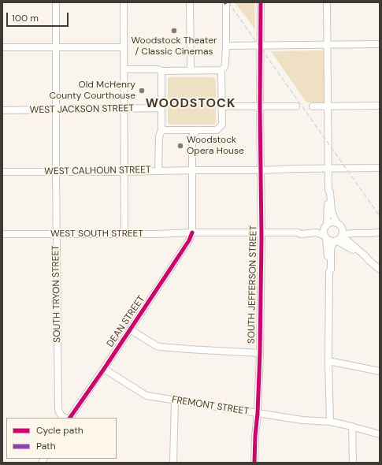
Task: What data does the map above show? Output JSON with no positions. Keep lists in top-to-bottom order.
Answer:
{
  "streets": {
    "street": [
      "WEST JACKSON STREET",
      "WEST CALHOUN STREET",
      "WEST SOUTH STREET",
      "SOUTH JEFFERSON STREET",
      "SOUTH TRYON STREET",
      "DEAN STREET",
      "FREMONT STREET"
    ]
  },
  "crossings": [
    ["WEST JACKSON STREET", "SOUTH TRYON STREET"],
    ["WEST CALHOUN STREET", "SOUTH JEFFERSON STREET"],
    ["WEST CALHOUN STREET", "SOUTH TRYON STREET"],
    ["WEST CALHOUN STREET", "DEAN STREET"],
    ["WEST SOUTH STREET", "SOUTH JEFFERSON STREET"],
    ["WEST SOUTH STREET", "SOUTH TRYON STREET"],
    ["WEST SOUTH STREET", "DEAN STREET"],
    ["SOUTH JEFFERSON STREET", "FREMONT STREET"],
    ["DEAN STREET", "FREMONT STREET"]
  ],
  "districts": ["WOODSTOCK"],
  "places": ["Woodstock Theater / Classic Cinemas", "Old McHenry County Courthouse", "Woodstock Opera House"],
  "legend": ["Cycle path", "Path"],
  "scale_bar": "100 m"
}
